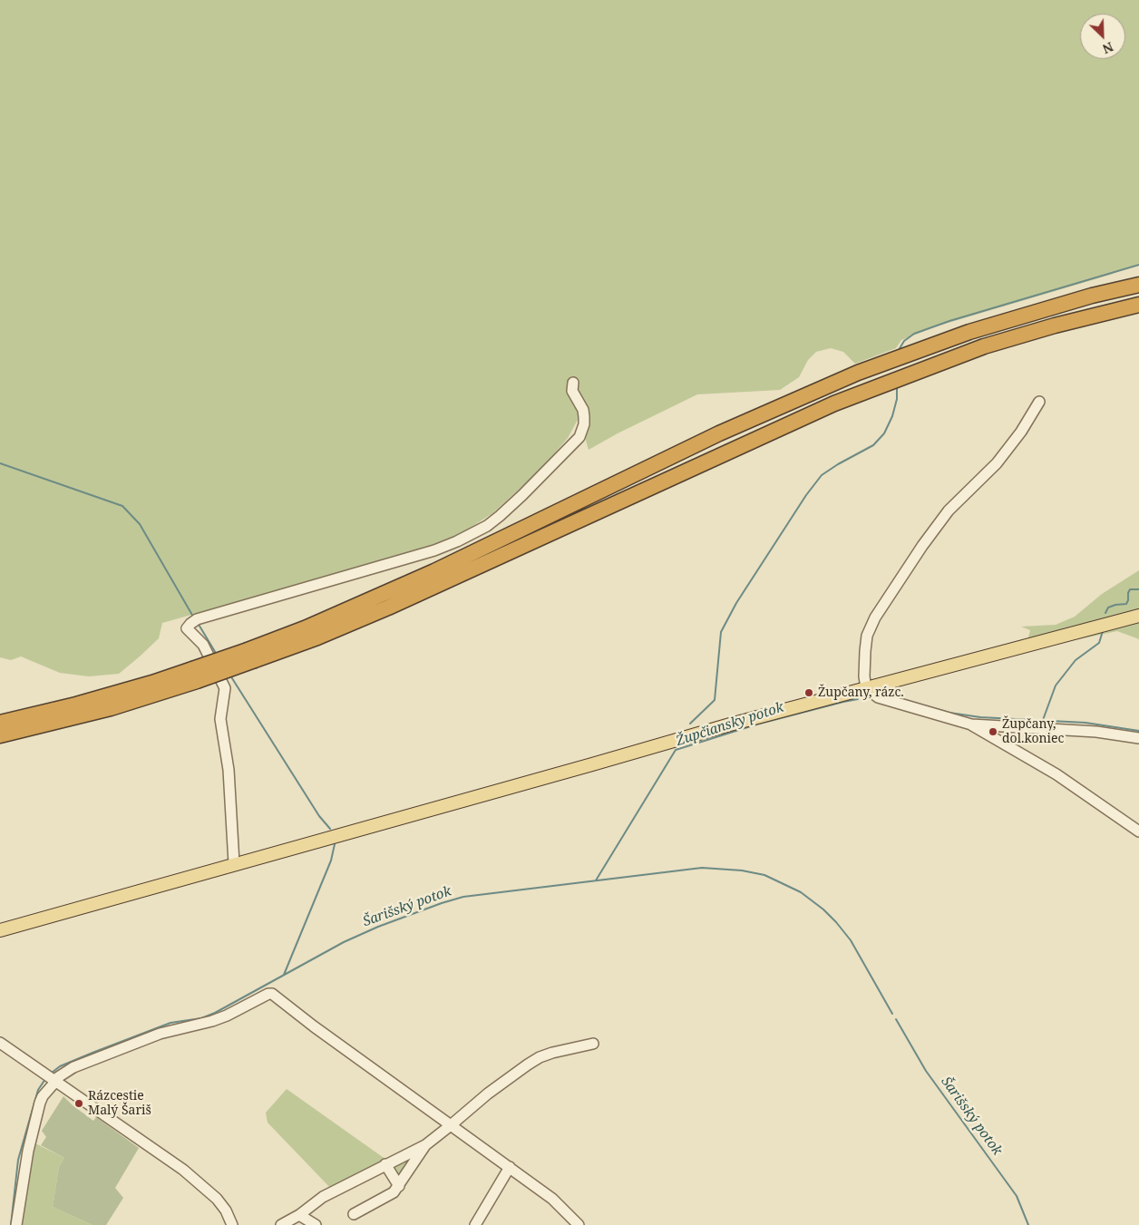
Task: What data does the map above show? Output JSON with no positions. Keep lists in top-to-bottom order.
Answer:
{
  "water": ["Župčiansky potok", "Šarišský potok"],
  "places": ["Župčany, rázc.", "Župčany, dol.koniec", "Rázcestie Malý Šariš"],
  "north": "bottom right"
}
